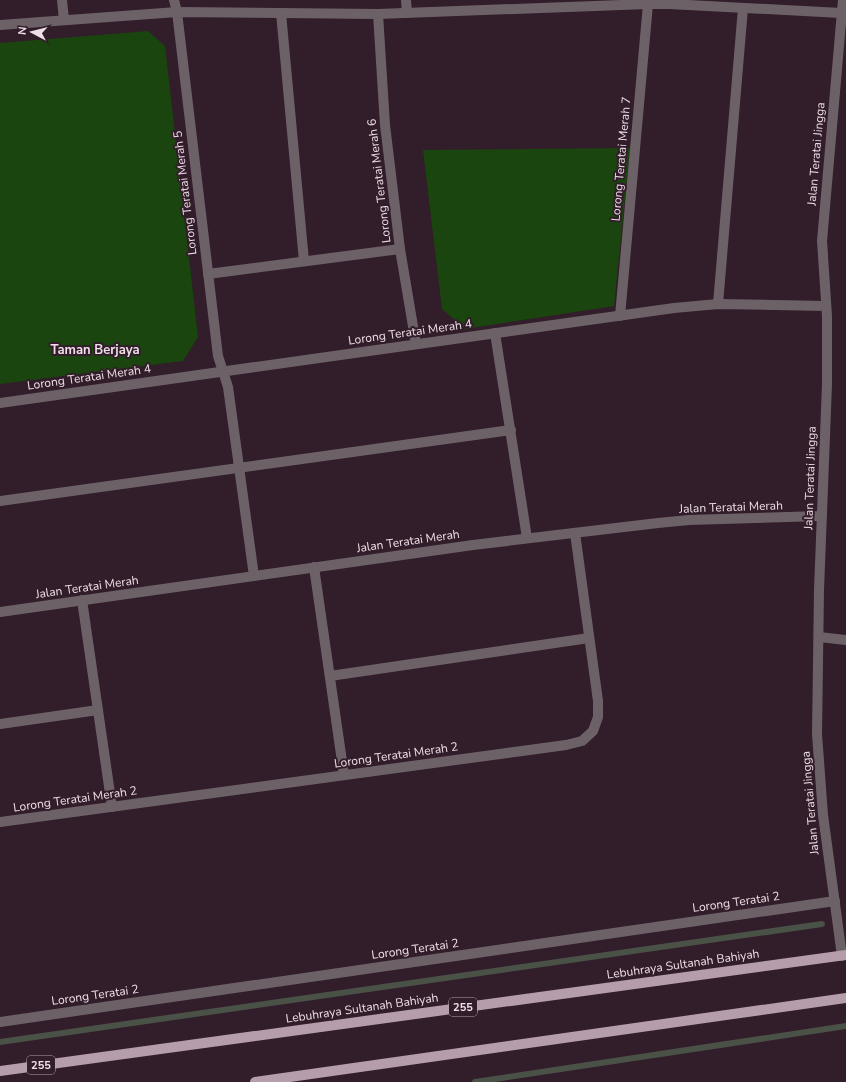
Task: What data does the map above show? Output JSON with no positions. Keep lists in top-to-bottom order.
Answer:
{
  "streets": {
    "main road": ["Lebuhraya Sultanah Bahiyah", "255"],
    "street": [
      "Jalan Teratai Jingga",
      "Lorong Teratai Merah 7",
      "Lorong Teratai Merah 6",
      "Lorong Teratai Merah 5",
      "Lorong Teratai Merah 4",
      "Jalan Teratai Merah",
      "Lorong Teratai Merah 2",
      "Lorong Teratai 2"
    ]
  },
  "crossings": [
    ["Jalan Teratai Jingga", "Lorong Teratai Merah 4"],
    ["Jalan Teratai Jingga", "Jalan Teratai Merah"],
    ["Jalan Teratai Jingga", "Lorong Teratai 2"],
    ["Jalan Teratai Jingga", "Lebuhraya Sultanah Bahiyah"],
    ["Lorong Teratai Merah 7", "Lorong Teratai Merah 4"],
    ["Lorong Teratai Merah 6", "Lorong Teratai Merah 4"],
    ["Lorong Teratai Merah 5", "Lorong Teratai Merah 4"],
    ["Lorong Teratai Merah 5", "Jalan Teratai Merah"],
    ["Jalan Teratai Merah", "Lorong Teratai Merah 2"]
  ],
  "districts": ["Taman Berjaya"],
  "north": "left"
}
